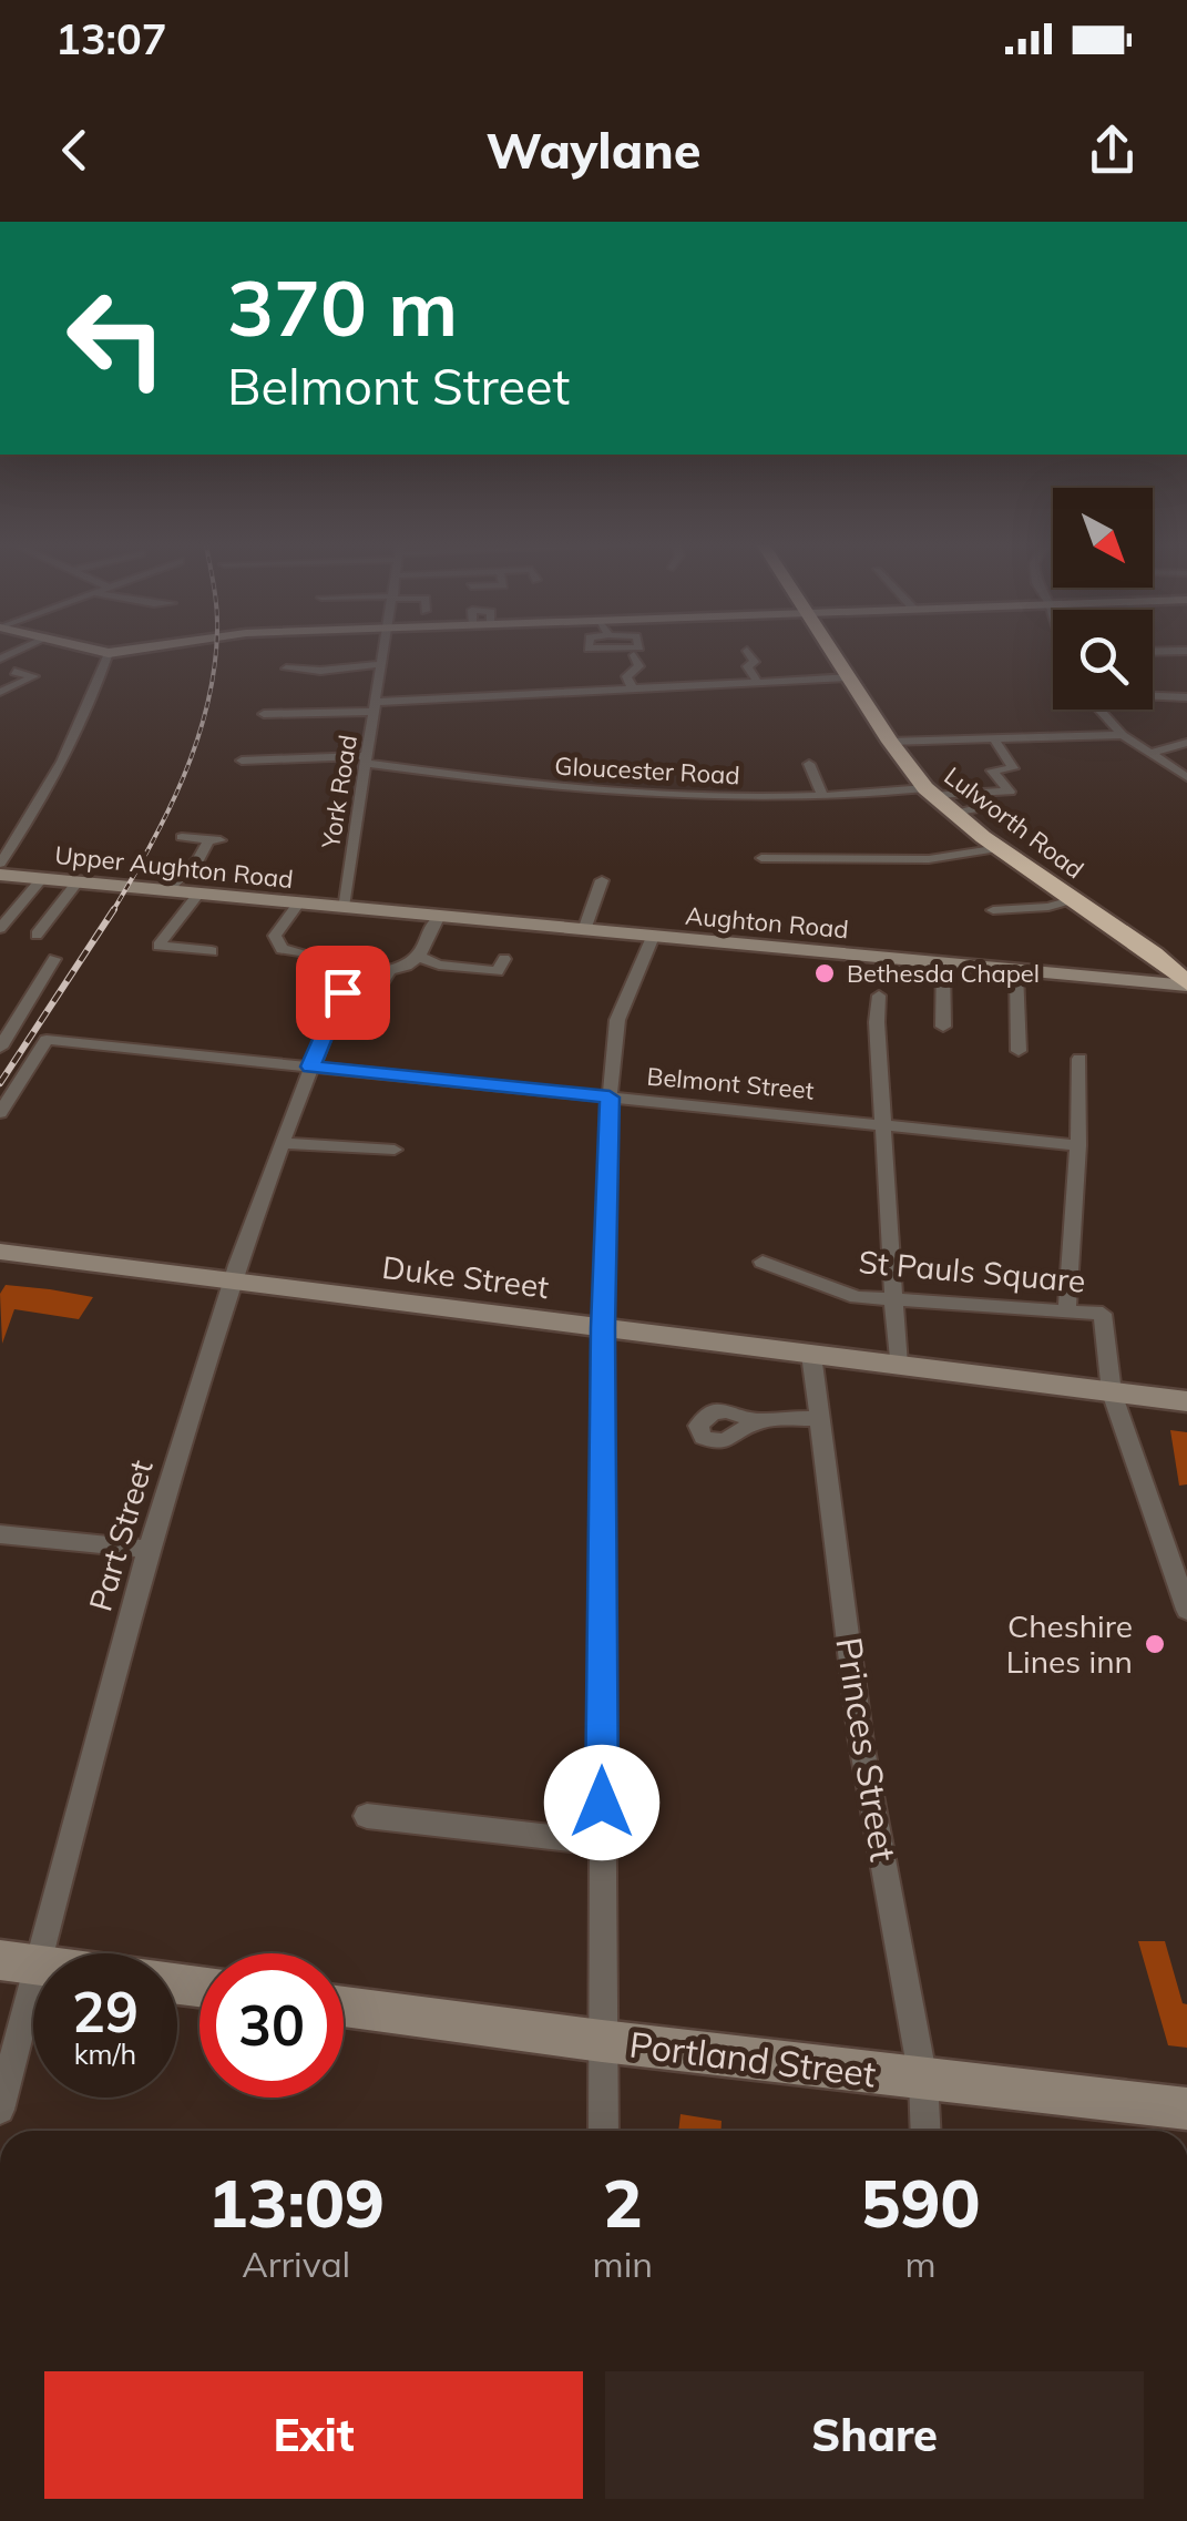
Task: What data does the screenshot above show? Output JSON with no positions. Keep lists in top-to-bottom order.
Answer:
{
  "streets": {
    "highway": ["Lulworth Road"],
    "street": [
      "Gloucester Road",
      "York Road",
      "Upper Aughton Road",
      "Aughton Road",
      "Belmont Street",
      "St Pauls Square",
      "Duke Street",
      "Part Street",
      "Princes Street",
      "Portland Street"
    ]
  },
  "crossings": [
    ["Gloucester Road", "York Road"],
    ["Gloucester Road", "Lulworth Road"],
    ["York Road", "Upper Aughton Road"],
    ["York Road", "Aughton Road"],
    ["Lulworth Road", "Aughton Road"],
    ["Upper Aughton Road", "Aughton Road"],
    ["Belmont Street", "Part Street"],
    ["St Pauls Square", "Duke Street"],
    ["Duke Street", "Part Street"],
    ["Duke Street", "Princes Street"],
    ["Princes Street", "Portland Street"]
  ],
  "places": ["Bethesda Chapel", "Cheshire Lines inn"],
  "north": "bottom right",
  "page": {
    "status": "13:07",
    "header": "Waylane",
    "turn": ["370 m", "Belmont Street"],
    "speed": "29 km/h",
    "limit": "30",
    "eta": [
      "13:09",
      "Arrival",
      "2",
      "min",
      "590",
      "m"
    ],
    "buttons": ["Exit", "Share"]
  }
}
